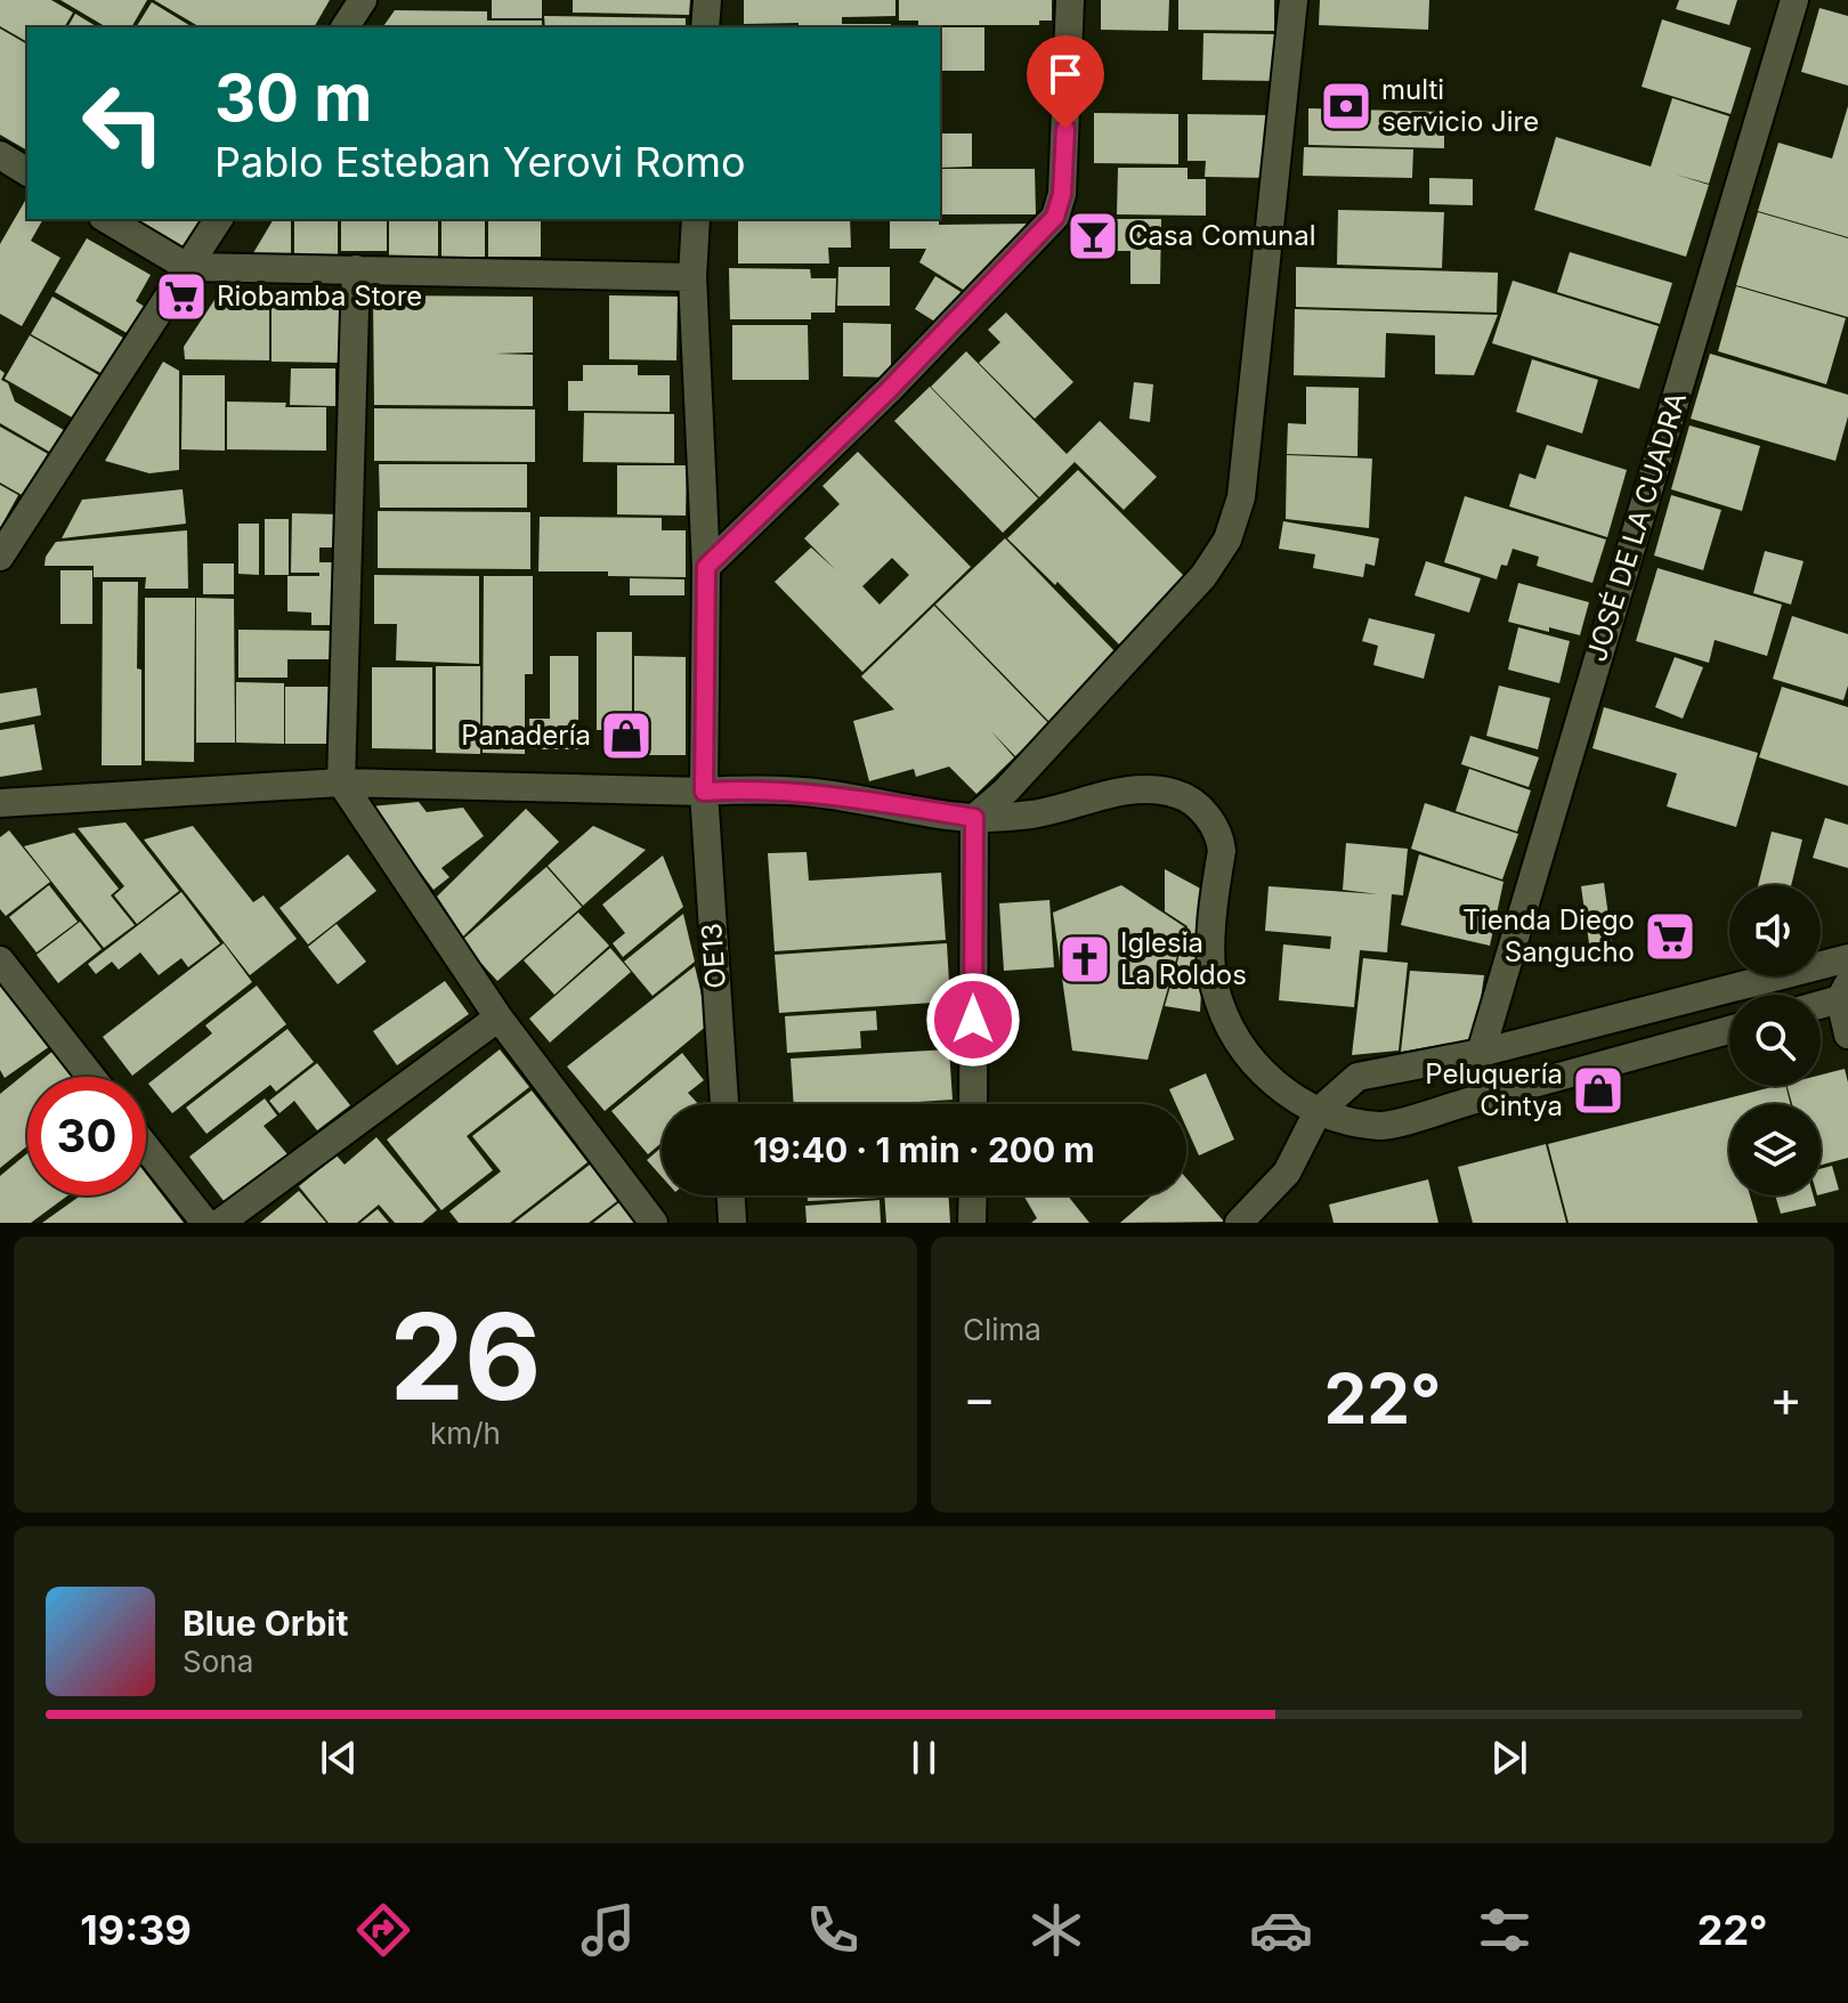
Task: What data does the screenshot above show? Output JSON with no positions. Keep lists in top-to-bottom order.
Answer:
{
  "streets": {
    "street": ["JOSÉ DE LA CUADRA", "OE13"]
  },
  "places": {
    "bank": ["multi servicio Jire"],
    "bar": ["Casa Comunal"],
    "supermarket": ["Riobamba Store", "Tienda Diego Sangucho"],
    "shop": ["Panadería", "Peluquería Cintya"],
    "church": ["Iglesia La Roldos"]
  },
  "page": {
    "turn": ["30 m", "Pablo Esteban Yerovi Romo"],
    "limit": "30",
    "trip": "19:40 · 1 min · 200 m",
    "tile": [
      ["26", "km/h"],
      "Clima"
    ],
    "heat": ["−", "22°", "+"],
    "song": ["Blue Orbit", "Sona"],
    "tabs": ["19:39", "22°"]
  }
}
